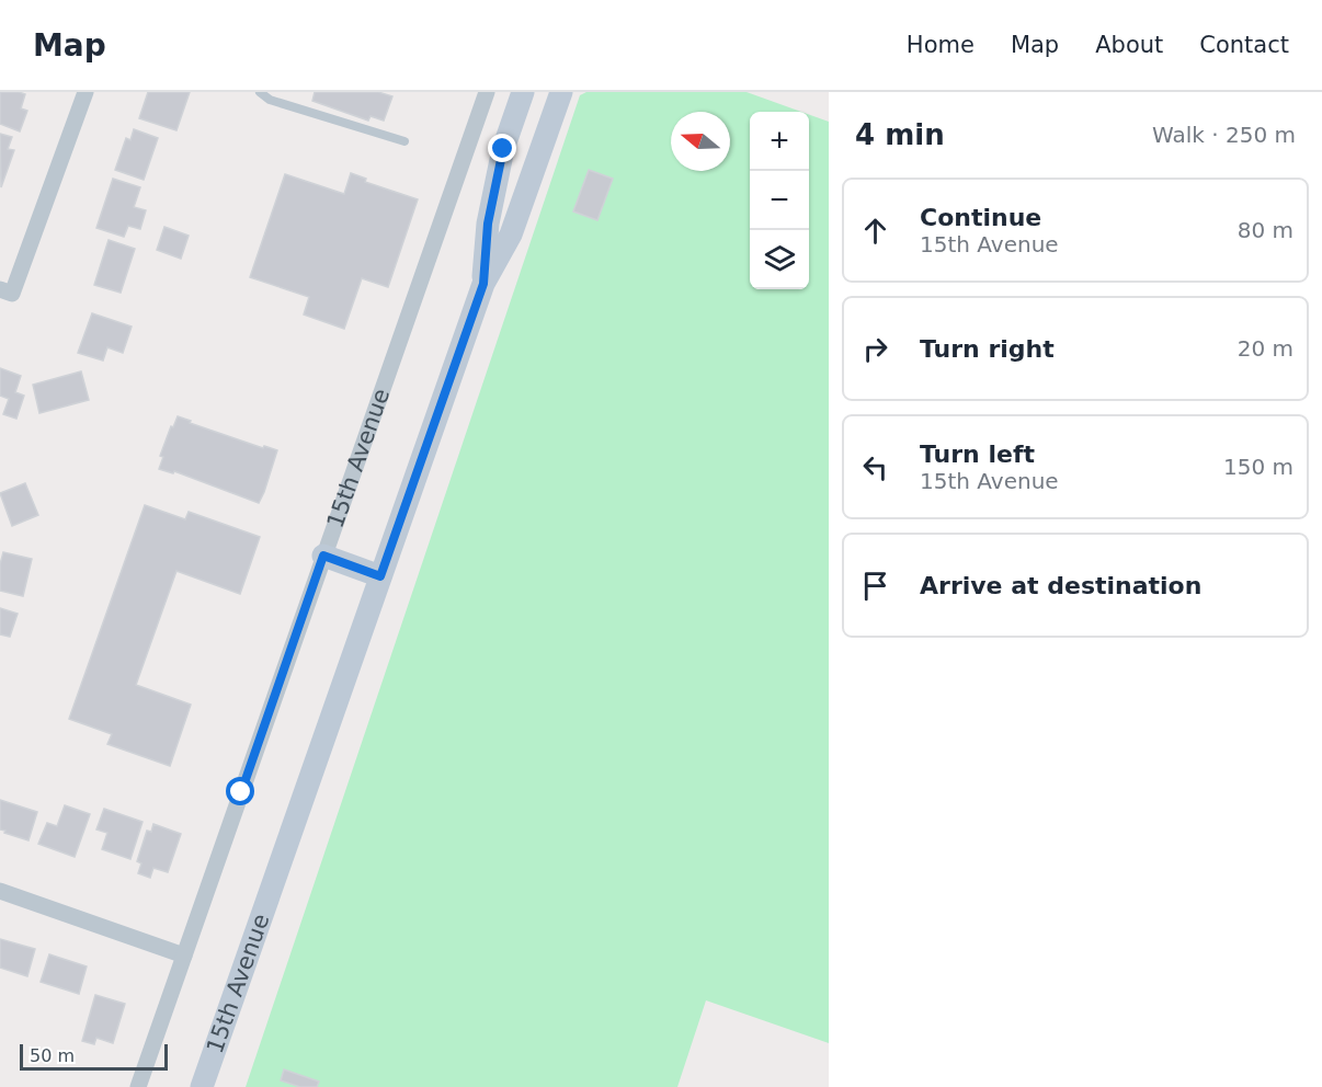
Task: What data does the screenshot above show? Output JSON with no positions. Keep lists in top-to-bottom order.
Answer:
{
  "streets": {
    "main road": ["15th Avenue"]
  },
  "scale_bar": "50 m",
  "north": "left",
  "page": {
    "header": "Map",
    "nav": [
      "Home",
      "Map",
      "About",
      "Contact"
    ],
    "heading": ["4 min", "Walk · 250 m"],
    "map_buttons": ["+", "−"],
    "list": [
      ["Continue", "15th Avenue", "80 m"],
      ["Turn right", "20 m"],
      ["Turn left", "15th Avenue", "150 m"],
      "Arrive at destination"
    ],
    "scale": "50 m"
  }
}
